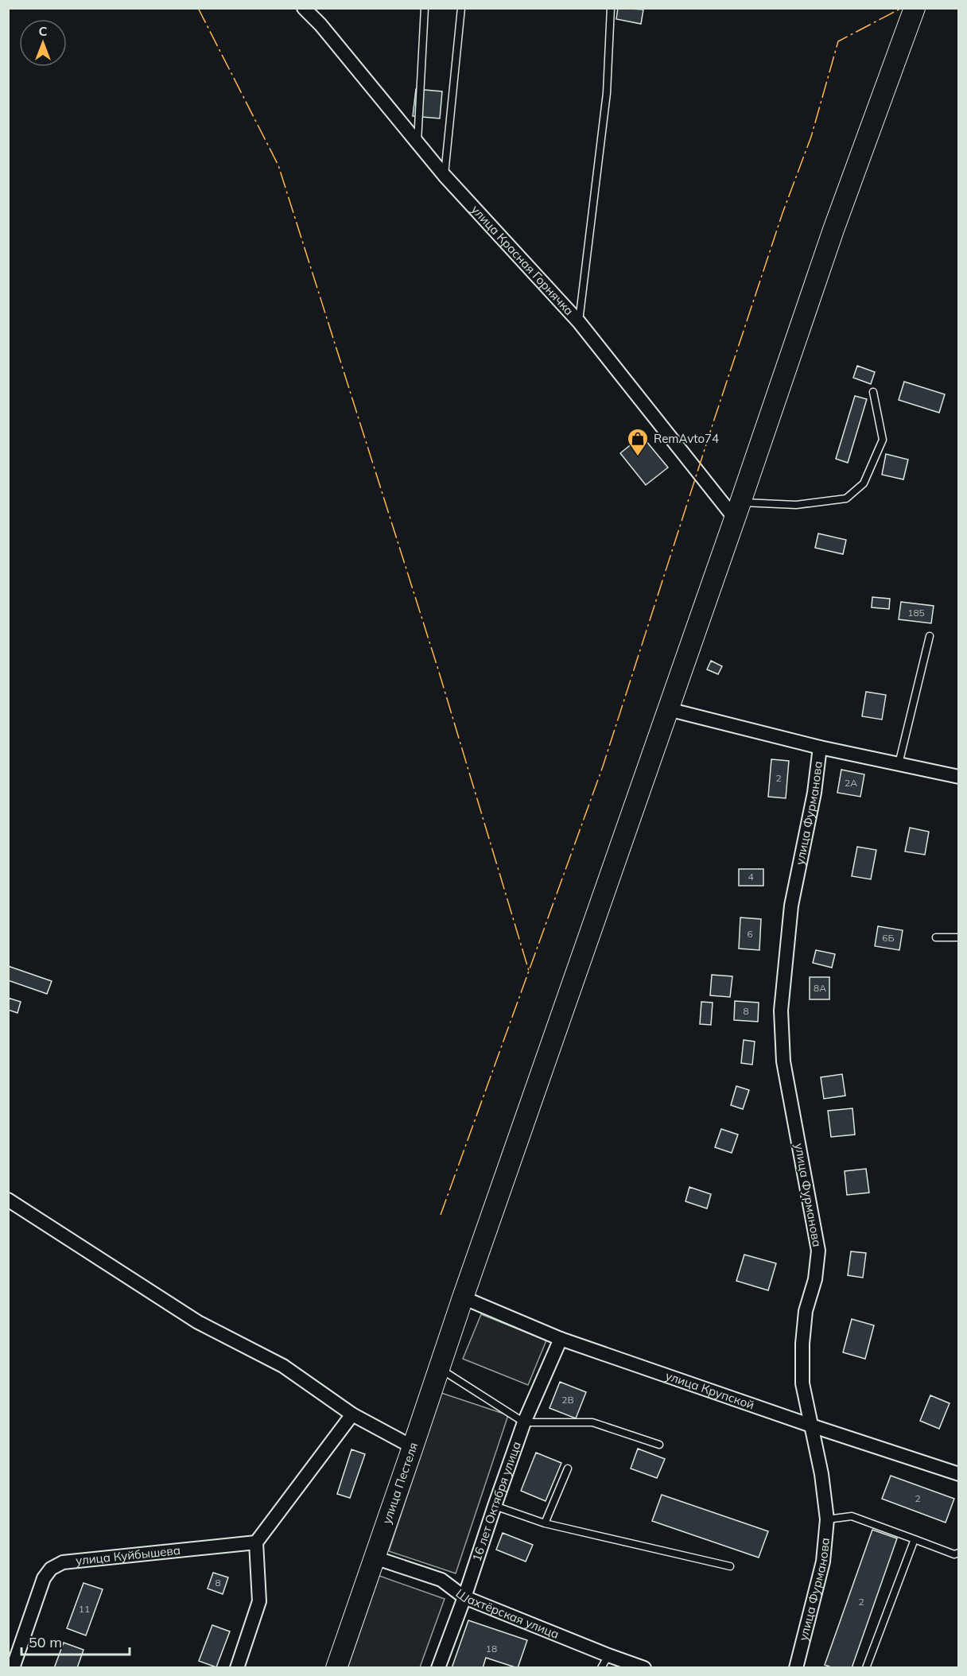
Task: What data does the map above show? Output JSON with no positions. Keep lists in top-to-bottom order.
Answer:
{
  "streets": {
    "main road": ["улица Пестеля"],
    "street": [
      "улица Красная Горнячка",
      "улица Фурманова",
      "улица Крупской",
      "16 лет Октября улица",
      "улица Куйбышева",
      "Шахтёрская улица"
    ]
  },
  "crossings": [
    ["улица Красная Горнячка", "улица Пестеля"],
    ["улица Фурманова", "улица Крупской"],
    ["улица Крупской", "улица Пестеля"],
    ["улица Крупской", "16 лет Октября улица"],
    ["улица Пестеля", "Шахтёрская улица"],
    ["16 лет Октября улица", "Шахтёрская улица"]
  ],
  "places": {
    "shop": ["RemAvto74"]
  },
  "house_numbers": [
    "185",
    "2",
    "2А",
    "4",
    "6",
    "6Б",
    "8А",
    "8",
    "2В",
    "2",
    "8",
    "2",
    "11",
    "18"
  ],
  "scale_bar": "50 m",
  "north": "top"
}
